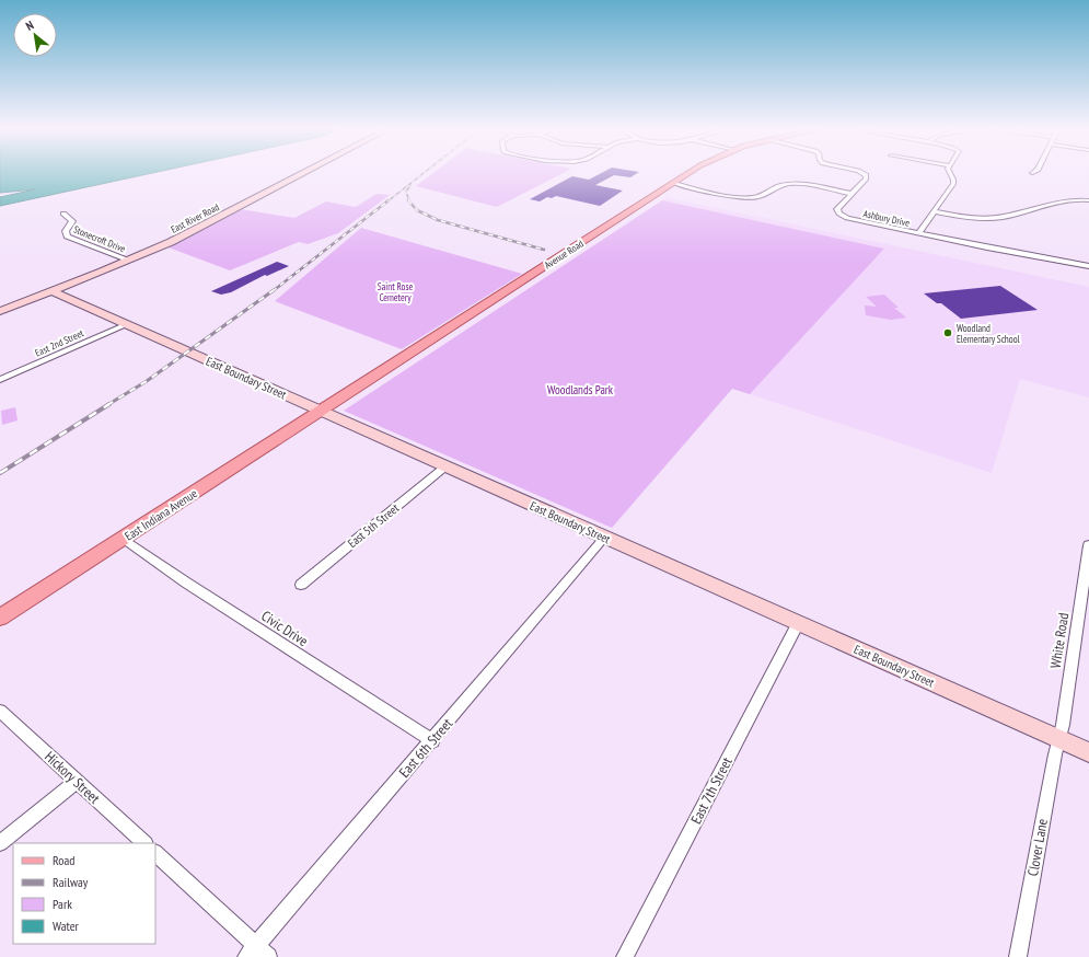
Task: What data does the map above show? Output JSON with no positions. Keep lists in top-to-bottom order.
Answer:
{
  "streets": {
    "main road": ["Avenue Road", "East Indiana Avenue"],
    "street": [
      "East River Road",
      "Ashbury Drive",
      "Stonecroft Drive",
      "East 2nd Street",
      "East Boundary Street",
      "East 5th Street",
      "Civic Drive",
      "White Road",
      "East 6th Street",
      "Hickory Street",
      "East 7th Street",
      "Clover Lane"
    ]
  },
  "crossings": [
    ["East River Road", "Stonecroft Drive"],
    ["East River Road", "East Boundary Street"],
    ["Avenue Road", "East Boundary Street"],
    ["Avenue Road", "East Indiana Avenue"],
    ["East 2nd Street", "East Boundary Street"],
    ["East Boundary Street", "East Indiana Avenue"],
    ["East Boundary Street", "East 5th Street"],
    ["East Boundary Street", "White Road"],
    ["East Boundary Street", "East 6th Street"],
    ["East Boundary Street", "East 7th Street"],
    ["East Boundary Street", "Clover Lane"],
    ["East Indiana Avenue", "Civic Drive"],
    ["Civic Drive", "East 6th Street"],
    ["White Road", "Clover Lane"]
  ],
  "parks": ["Saint Rose Cemetery", "Woodlands Park"],
  "places": ["Woodland Elementary School"],
  "legend": [
    "Road",
    "Railway",
    "Park",
    "Water"
  ],
  "north": "top left"
}
